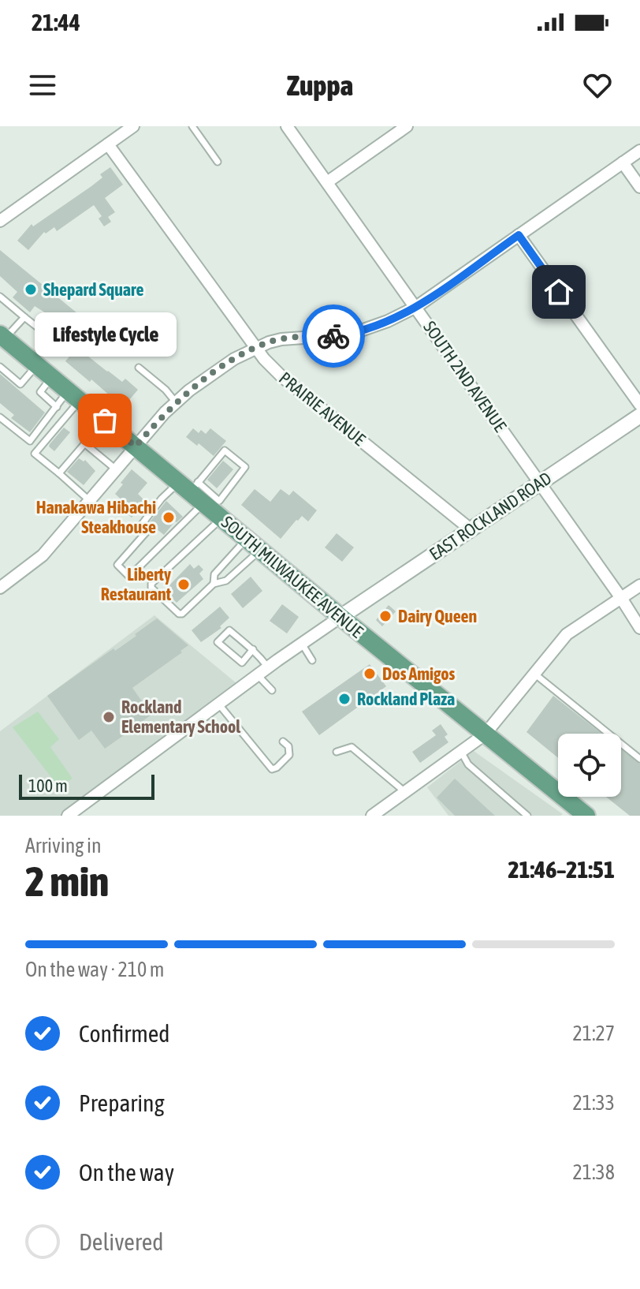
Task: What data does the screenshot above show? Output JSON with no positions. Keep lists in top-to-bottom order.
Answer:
{
  "streets": {
    "main road": ["SOUTH MILWAUKEE AVENUE"],
    "street": ["SOUTH 2ND AVENUE", "PRAIRIE AVENUE", "EAST ROCKLAND ROAD"]
  },
  "crossings": [
    ["SOUTH 2ND AVENUE", "EAST ROCKLAND ROAD"],
    ["PRAIRIE AVENUE", "EAST ROCKLAND ROAD"],
    ["EAST ROCKLAND ROAD", "SOUTH MILWAUKEE AVENUE"]
  ],
  "places": [
    "Shepard Square",
    "Lifestyle Cycle",
    "Hanakawa Hibachi Steakhouse",
    "Liberty Restaurant",
    "Dairy Queen",
    "Dos Amigos",
    "Rockland Plaza",
    "Rockland Elementary School"
  ],
  "scale_bar": "100 m",
  "page": {
    "status": "21:44",
    "header": "Zuppa",
    "bubble": "Lifestyle Cycle",
    "scale": "100 m",
    "heading": ["2 min", "Arriving in", "21:46–21:51"],
    "bar": "On the way · 210 m",
    "list": [
      ["Confirmed", "21:27"],
      ["Preparing", "21:33"],
      ["On the way", "21:38"],
      "Delivered"
    ]
  }
}
